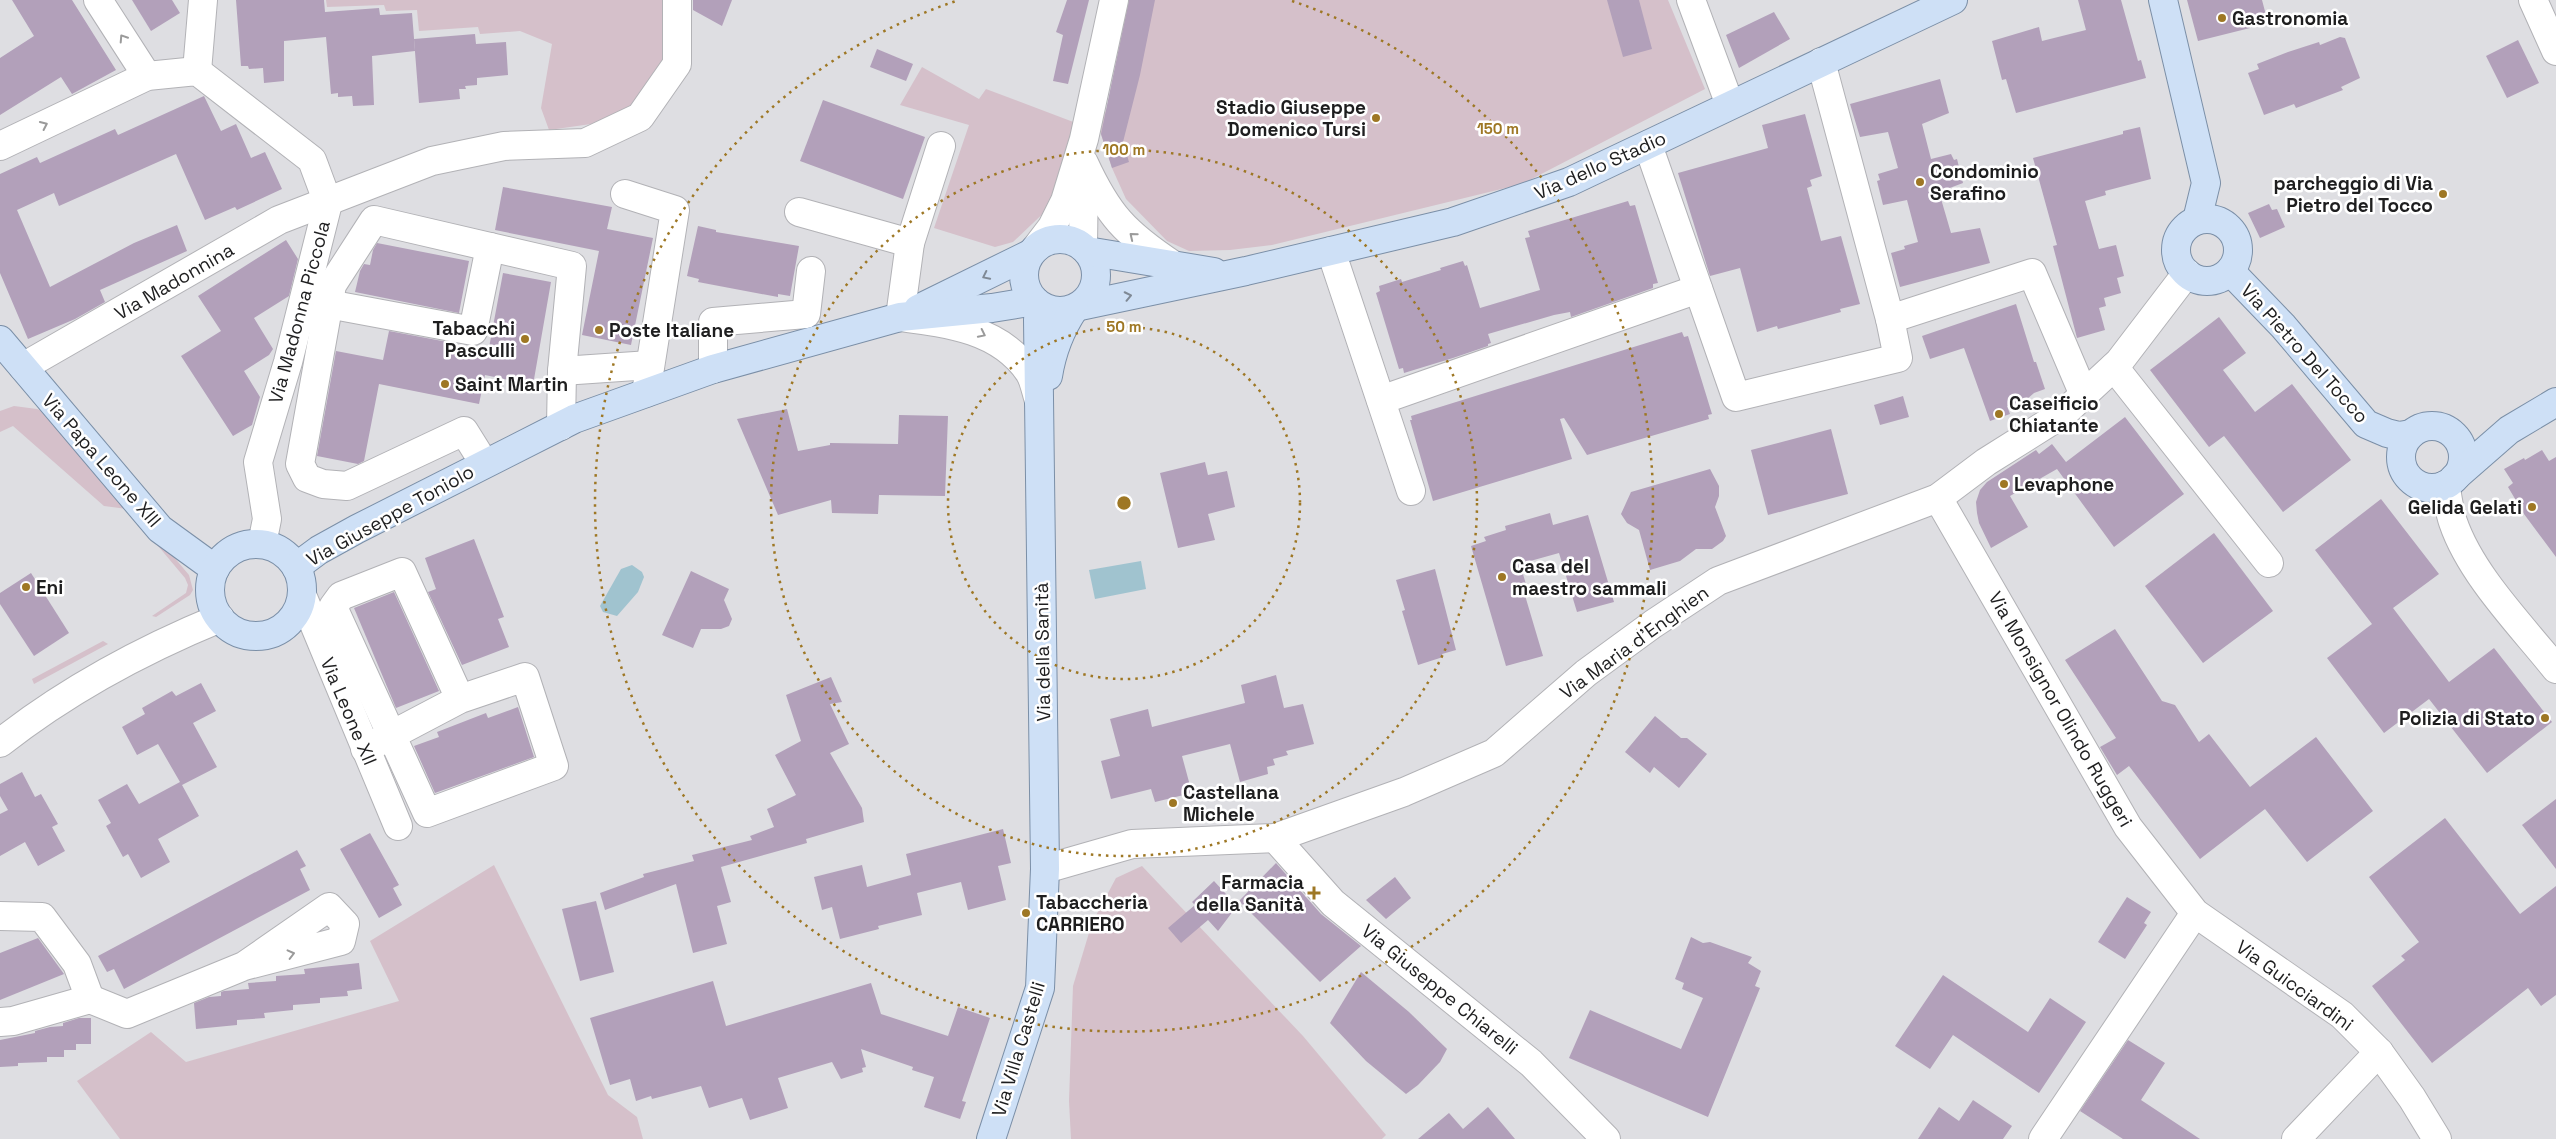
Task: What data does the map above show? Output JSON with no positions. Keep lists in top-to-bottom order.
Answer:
{
  "streets": {
    "main road": [
      "Via dello Stadio",
      "Via Pietro Del Tocco",
      "Via Papa Leone XIII",
      "Via Giuseppe Toniolo",
      "Via della Sanità",
      "Via Villa Castelli"
    ],
    "street": [
      "Via Madonnina",
      "Via Madonna Piccola",
      "Via Maria d'Enghien",
      "Via Monsignor Olindo Ruggeri",
      "Via Leone XII",
      "Via Guicciardini",
      "Via Giuseppe Chiarelli"
    ]
  },
  "crossings": [
    ["Via dello Stadio", "Via Giuseppe Toniolo"],
    ["Via dello Stadio", "Via della Sanità"],
    ["Via Madonnina", "Via Madonna Piccola"],
    ["Via Madonnina", "Via Papa Leone XIII"],
    ["Via Madonna Piccola", "Via Papa Leone XIII"],
    ["Via Madonna Piccola", "Via Giuseppe Toniolo"],
    ["Via Madonna Piccola", "Via Leone XII"],
    ["Via Pietro Del Tocco", "Via Maria d'Enghien"],
    ["Via Papa Leone XIII", "Via Giuseppe Toniolo"],
    ["Via Papa Leone XIII", "Via Leone XII"],
    ["Via Giuseppe Toniolo", "Via della Sanità"],
    ["Via Giuseppe Toniolo", "Via Leone XII"],
    ["Via Maria d'Enghien", "Via della Sanità"],
    ["Via Maria d'Enghien", "Via Monsignor Olindo Ruggeri"],
    ["Via Maria d'Enghien", "Via Giuseppe Chiarelli"],
    ["Via Maria d'Enghien", "Via Villa Castelli"],
    ["Via della Sanità", "Via Villa Castelli"],
    ["Via Monsignor Olindo Ruggeri", "Via Guicciardini"]
  ],
  "places": {
    "other": [
      "Gastronomia",
      "Stadio Giuseppe Domenico Tursi",
      "Condominio Serafino",
      "parcheggio di Via Pietro del Tocco",
      "Poste Italiane",
      "Tabacchi Pasculli",
      "Saint Martin",
      "Caseificio Chiatante",
      "Levaphone",
      "Gelida Gelati",
      "Casa del maestro sammali",
      "Eni",
      "Polizia di Stato",
      "Castellana Michele",
      "Tabaccheria CARRIERO"
    ],
    "health": ["Farmacia della Sanità"]
  },
  "rings": ["150 m", "100 m", "50 m"]
}
